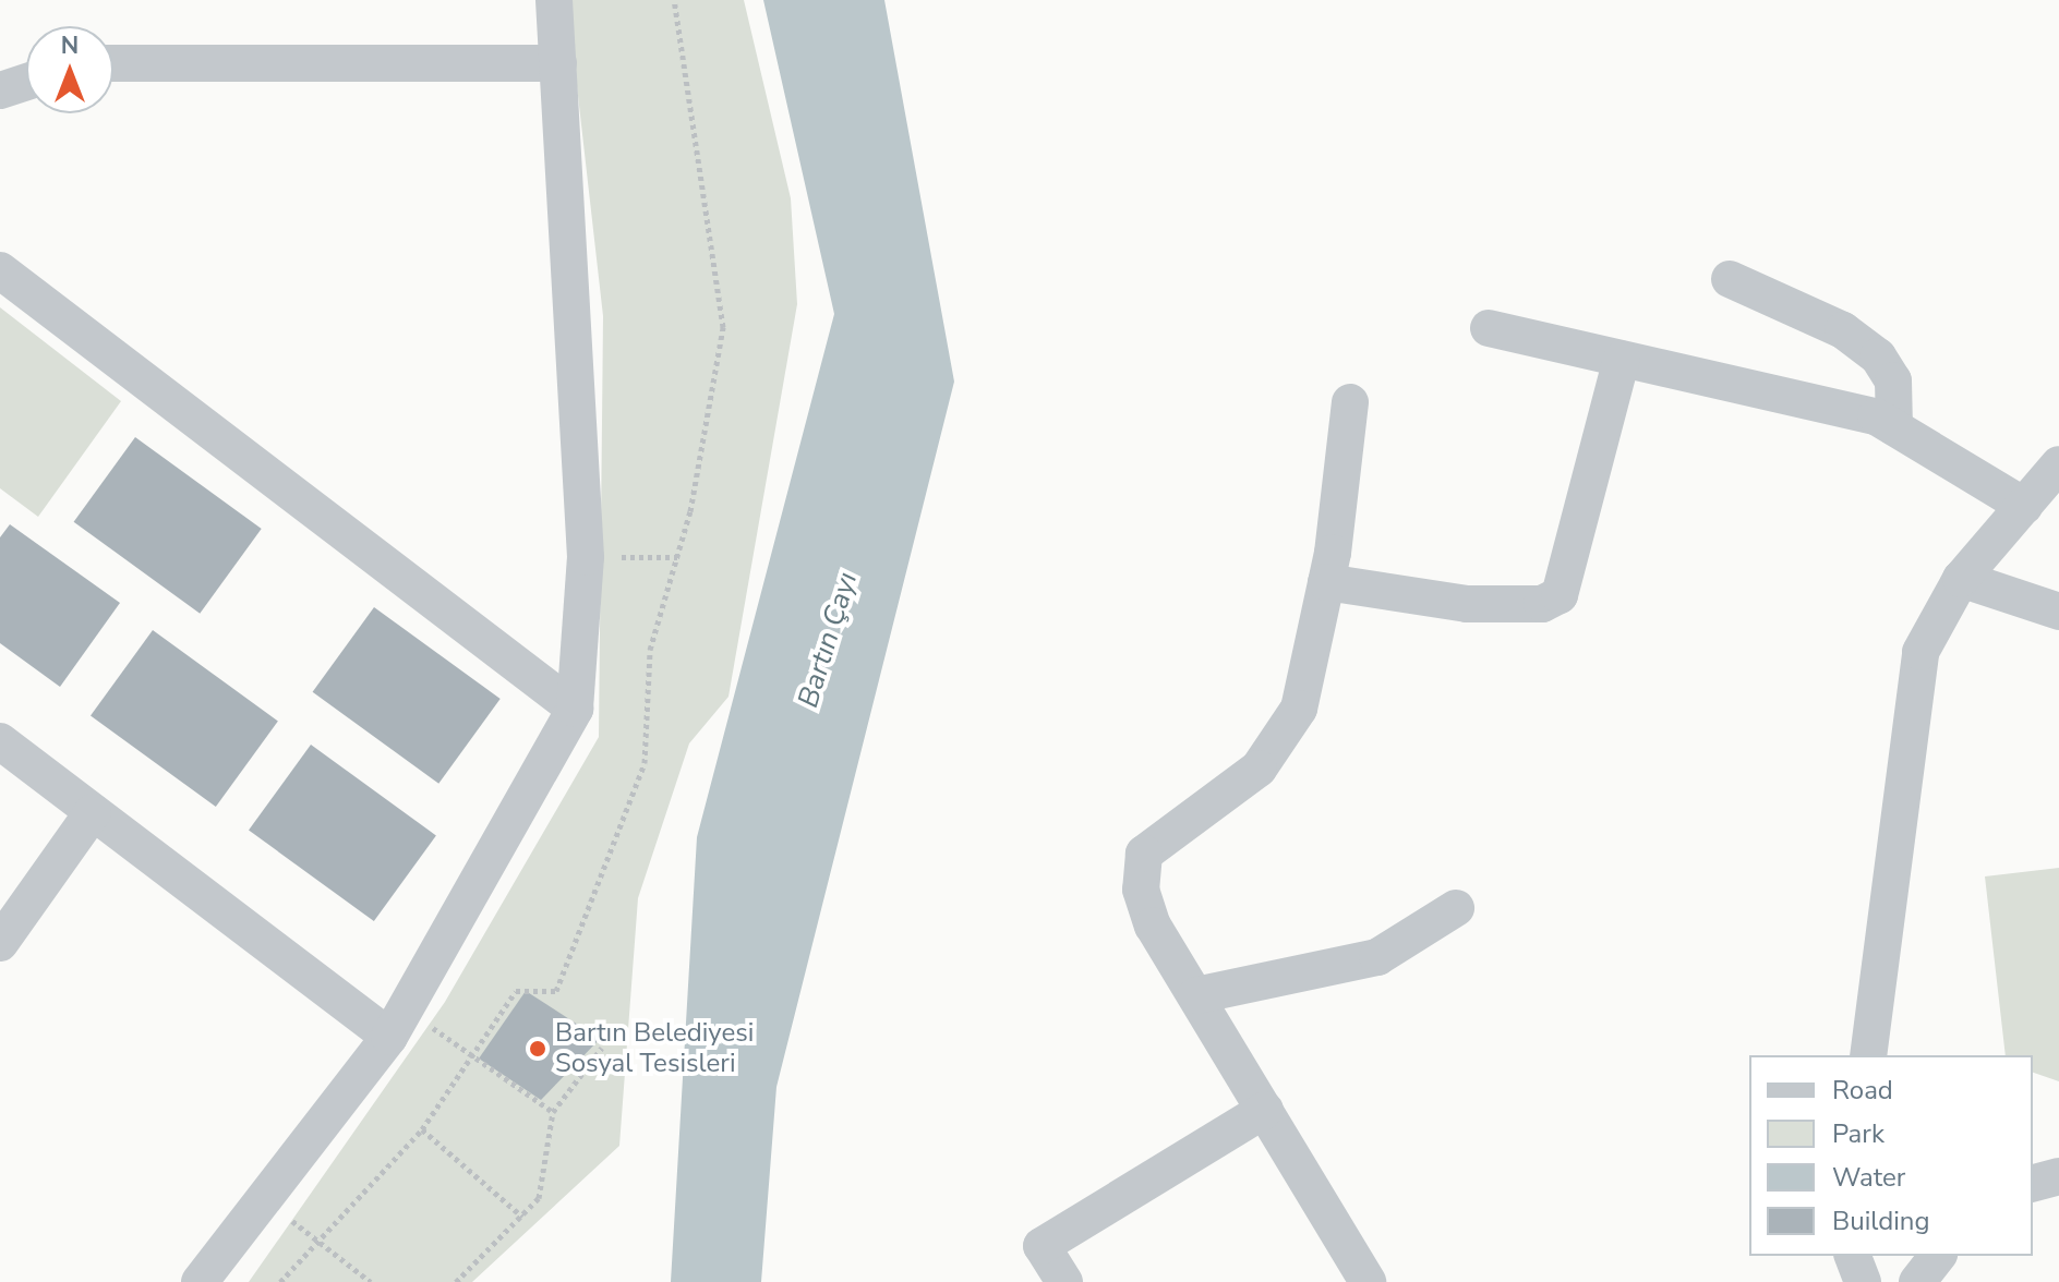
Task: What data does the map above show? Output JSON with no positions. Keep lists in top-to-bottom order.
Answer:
{
  "water": ["Bartın Çayı"],
  "places": ["Bartın Belediyesi Sosyal Tesisleri"],
  "legend": [
    "Road",
    "Park",
    "Water",
    "Building"
  ],
  "north": "top"
}
